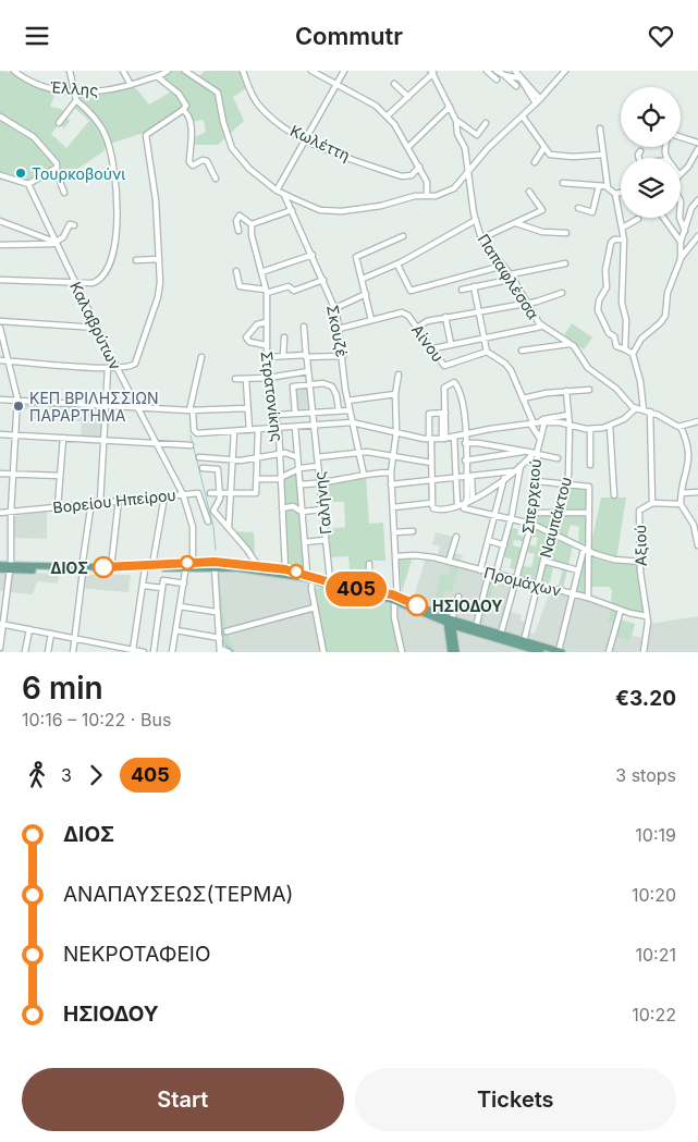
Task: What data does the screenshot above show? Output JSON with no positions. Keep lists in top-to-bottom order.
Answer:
{
  "streets": {
    "street": [
      "Έλλης",
      "Κωλέττη",
      "Παπαφλέσσα",
      "Καλαβρύτων",
      "Σκουζέ",
      "Αίνου",
      "Στρατονίκης",
      "Σπερχειού",
      "Βορείου Ηπείρου",
      "Γαλήνης",
      "Ναυπάκτου",
      "Αξιού",
      "Προμάχων"
    ]
  },
  "crossings": [
    ["Παπαφλέσσα", "Αξιού"],
    ["Καλαβρύτων", "Βορείου Ηπείρου"],
    ["Σκουζέ", "Αίνου"],
    ["Σπερχειού", "Προμάχων"],
    ["Ναυπάκτου", "Προμάχων"],
    ["Αξιού", "Προμάχων"]
  ],
  "places": [
    "Τουρκοβούνι",
    "ΚΕΠ ΒΡΙΛΗΣΣΙΩΝ ΠΑΡΑΡΤΗΜΑ",
    "ΔΙΟΣ",
    "ΗΣΙΟΔΟΥ"
  ],
  "lines": ["bus line 405"],
  "page": {
    "header": "Commutr",
    "on_map": "405",
    "heading": ["6 min", "10:16 – 10:22 · Bus", "€3.20"],
    "legs": ["3", "405", "3 stops"],
    "list": [
      {
        "name": "ΔΙΟΣ",
        "value": "10:19"
      },
      {
        "name": "ΑΝΑΠΑΥΣΕΩΣ(ΤΕΡΜΑ)",
        "value": "10:20"
      },
      {
        "name": "ΝΕΚΡΟΤΑΦΕΙΟ",
        "value": "10:21"
      },
      {
        "name": "ΗΣΙΟΔΟΥ",
        "value": "10:22"
      }
    ],
    "buttons": ["Start", "Tickets"]
  }
}
